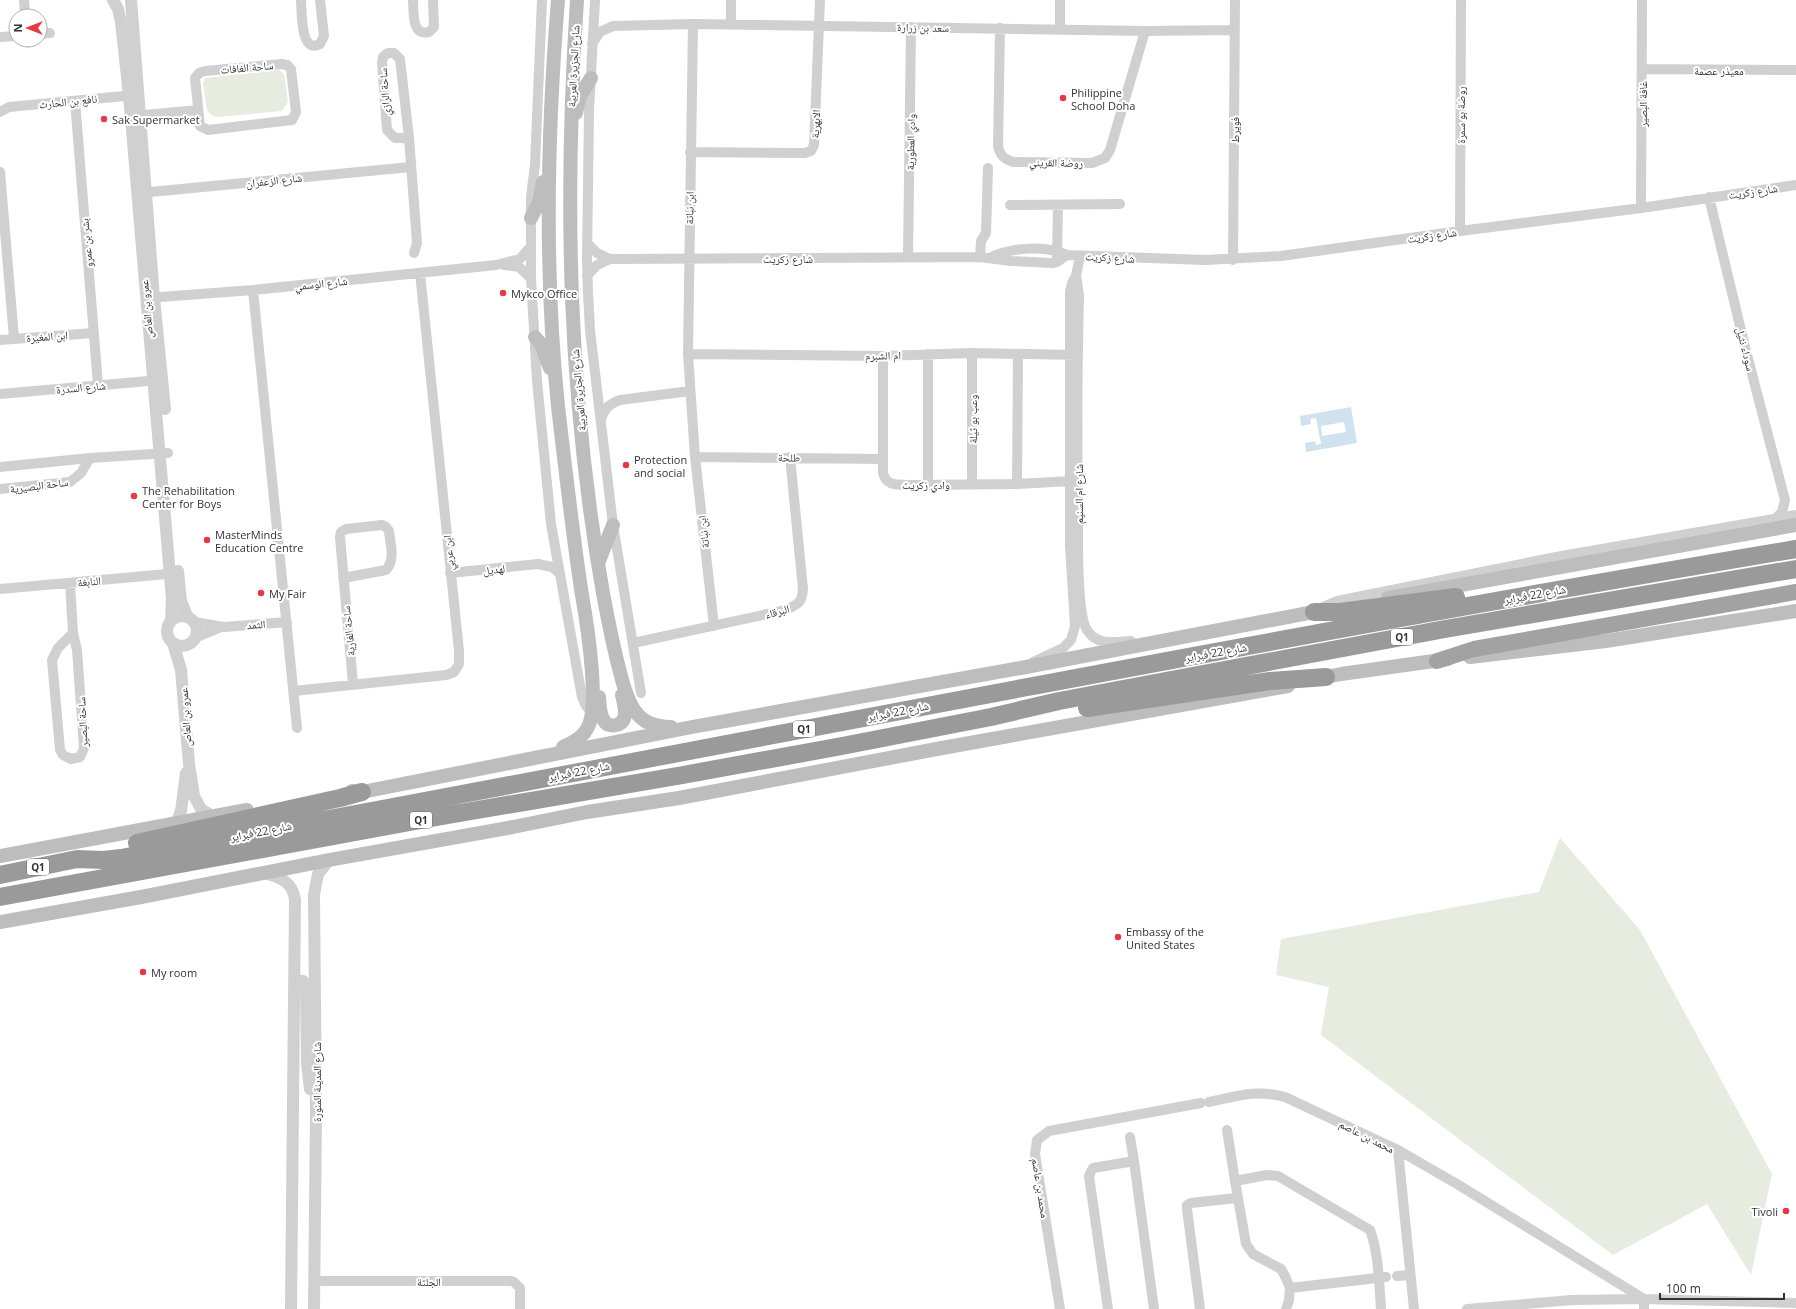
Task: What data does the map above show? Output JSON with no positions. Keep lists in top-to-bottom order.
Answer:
{
  "streets": {
    "highway": ["شارع 22 فبراير", "Q1"],
    "main road": ["شارع الجزيرة العربية"],
    "street": [
      "سعد بن زرارة",
      "ساحة الغافات",
      "معيذر عصمة",
      "ساحة الرازي",
      "نافع بن الحارث",
      "غافة البصير",
      "روضة بو سمرة",
      "الابهرية",
      "فويرط",
      "وادي العطورية",
      "روضة القريني",
      "شارع الزعفران",
      "شارع زكريت",
      "ابن نباتة",
      "بشر بن عمرو",
      "شارع الوسمي",
      "عمرو بن العاص",
      "ابن المغيرة",
      "سوداء نثيل",
      "ام الشبرم",
      "شارع السدرة",
      "وعب بو ثيلة",
      "طلحة",
      "وادي زكريت",
      "ساحة البصيرية",
      "شارع ام السنيم",
      "ابن عربي",
      "لهديل",
      "النابغة",
      "البرقاء",
      "الثمد",
      "ساحة الغارية",
      "ساحة البصير",
      "شارع المدينة المنورة",
      "محمد بن عاصم",
      "الجلتة"
    ]
  },
  "crossings": [
    ["سعد بن زرارة", "الابهرية"],
    ["سعد بن زرارة", "فويرط"],
    ["سعد بن زرارة", "وادي العطورية"],
    ["سعد بن زرارة", "روضة القريني"],
    ["سعد بن زرارة", "ابن نباتة"],
    ["شارع الجزيرة العربية", "شارع 22 فبراير"],
    ["شارع الجزيرة العربية", "البرقاء"],
    ["معيذر عصمة", "غافة البصير"],
    ["ساحة الرازي", "شارع الزعفران"],
    ["نافع بن الحارث", "بشر بن عمرو"],
    ["نافع بن الحارث", "عمرو بن العاص"],
    ["غافة البصير", "شارع زكريت"],
    ["روضة بو سمرة", "شارع زكريت"],
    ["الابهرية", "ابن نباتة"],
    ["فويرط", "شارع زكريت"],
    ["وادي العطورية", "شارع زكريت"],
    ["شارع الزعفران", "عمرو بن العاص"],
    ["شارع زكريت", "ابن نباتة"],
    ["شارع زكريت", "سوداء نثيل"],
    ["شارع زكريت", "شارع ام السنيم"],
    ["ابن نباتة", "ام الشبرم"],
    ["ابن نباتة", "طلحة"],
    ["ابن نباتة", "البرقاء"],
    ["بشر بن عمرو", "ابن المغيرة"],
    ["بشر بن عمرو", "شارع السدرة"],
    ["شارع الوسمي", "عمرو بن العاص"],
    ["شارع الوسمي", "ابن عربي"],
    ["عمرو بن العاص", "شارع السدرة"],
    ["عمرو بن العاص", "ساحة البصيرية"],
    ["عمرو بن العاص", "النابغة"],
    ["عمرو بن العاص", "شارع 22 فبراير"],
    ["عمرو بن العاص", "الثمد"],
    ["ام الشبرم", "وعب بو ثيلة"],
    ["ام الشبرم", "وادي زكريت"],
    ["ام الشبرم", "شارع ام السنيم"],
    ["وعب بو ثيلة", "وادي زكريت"],
    ["طلحة", "وادي زكريت"],
    ["طلحة", "البرقاء"],
    ["وادي زكريت", "شارع ام السنيم"],
    ["شارع ام السنيم", "شارع 22 فبراير"],
    ["ابن عربي", "لهديل"],
    ["ابن عربي", "ساحة الغارية"],
    ["النابغة", "ساحة البصير"],
    ["شارع المدينة المنورة", "الجلتة"]
  ],
  "places": [
    "Philippine School Doha",
    "Sak Supermarket",
    "Mykco Office",
    "Protection and social",
    "The Rehabilitation Center for Boys",
    "MasterMinds Education Centre",
    "My Fair",
    "Embassy of the United States",
    "My room",
    "Tivoli"
  ],
  "scale_bar": "100 m",
  "north": "left"
}
